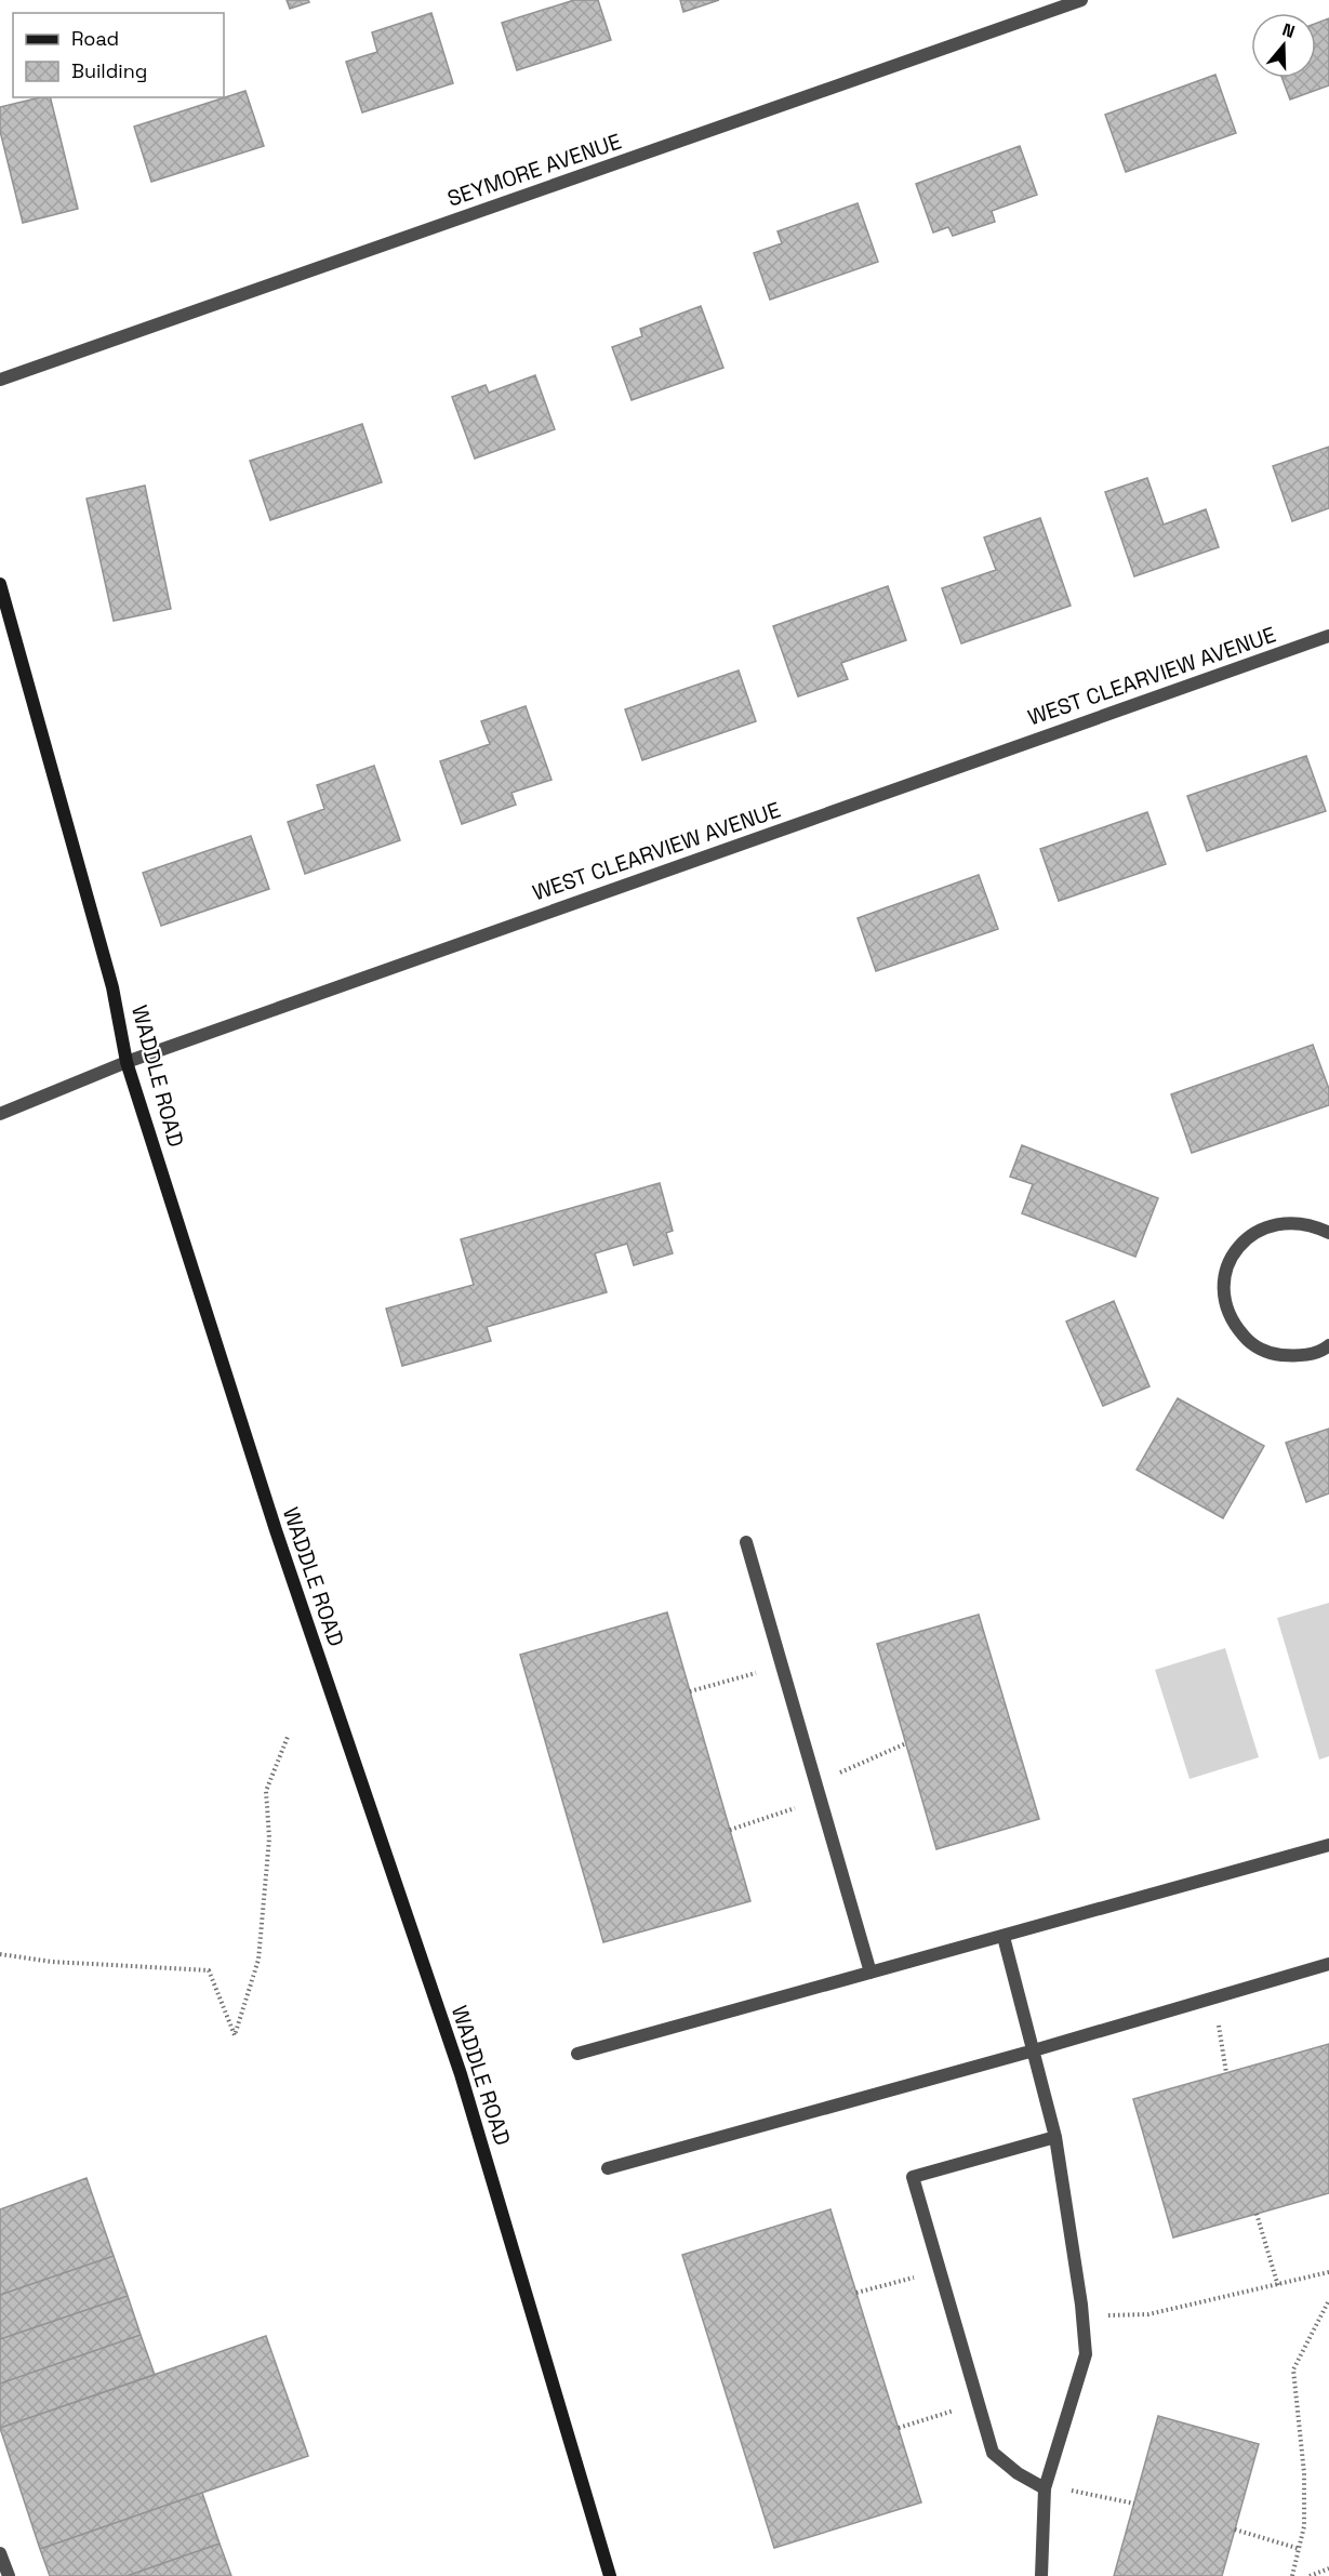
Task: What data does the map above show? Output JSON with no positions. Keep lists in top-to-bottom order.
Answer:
{
  "streets": {
    "main road": ["WADDLE ROAD"],
    "street": ["SEYMORE AVENUE", "WEST CLEARVIEW AVENUE"]
  },
  "crossings": [
    ["WEST CLEARVIEW AVENUE", "WADDLE ROAD"]
  ],
  "legend": ["Road", "Building"],
  "north": "top"
}
